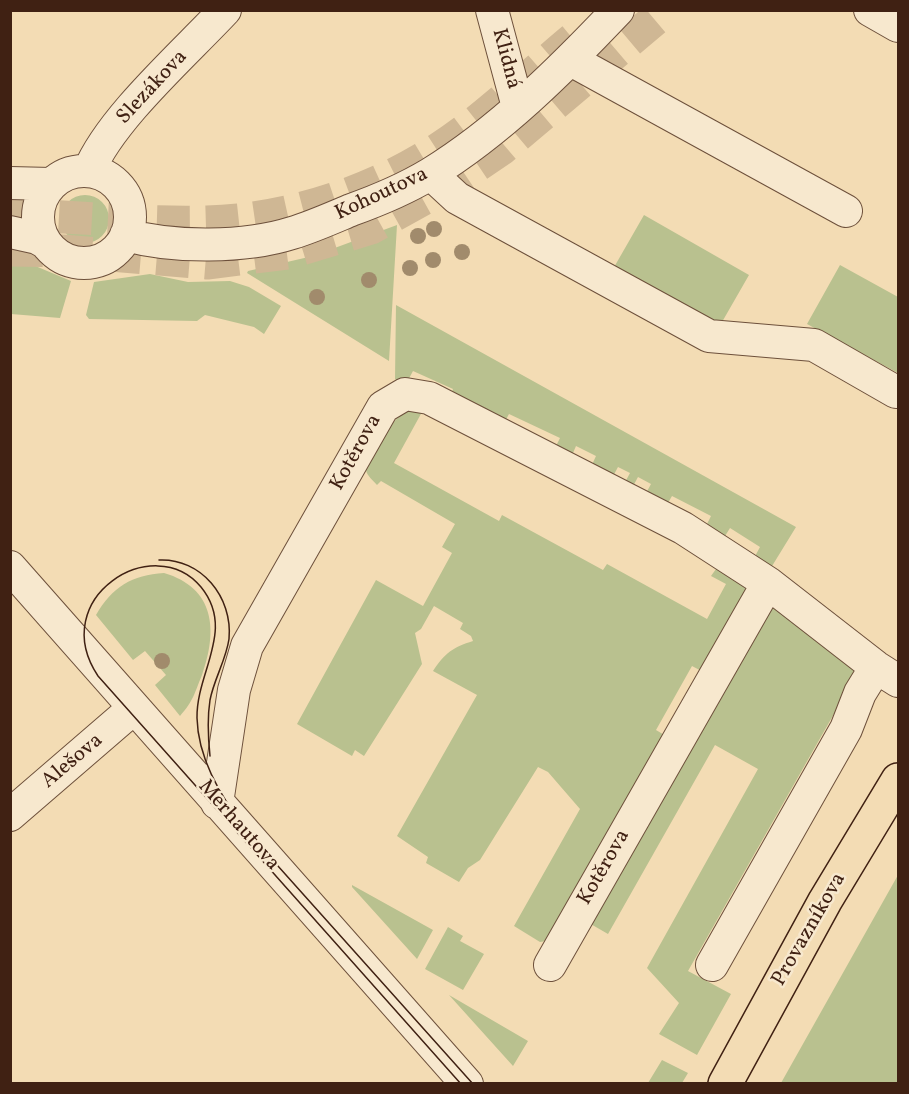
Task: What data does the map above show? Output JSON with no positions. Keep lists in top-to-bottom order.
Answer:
{
  "streets": {
    "main road": ["Provazníkova"],
    "street": [
      "Klidná",
      "Slezákova",
      "Kohoutova",
      "Kotěrova",
      "Alešova",
      "Merhautova"
    ]
  },
  "crossings": [
    ["Klidná", "Kohoutova"],
    ["Slezákova", "Kohoutova"],
    ["Kotěrova", "Merhautova"],
    ["Alešova", "Merhautova"]
  ]
}
